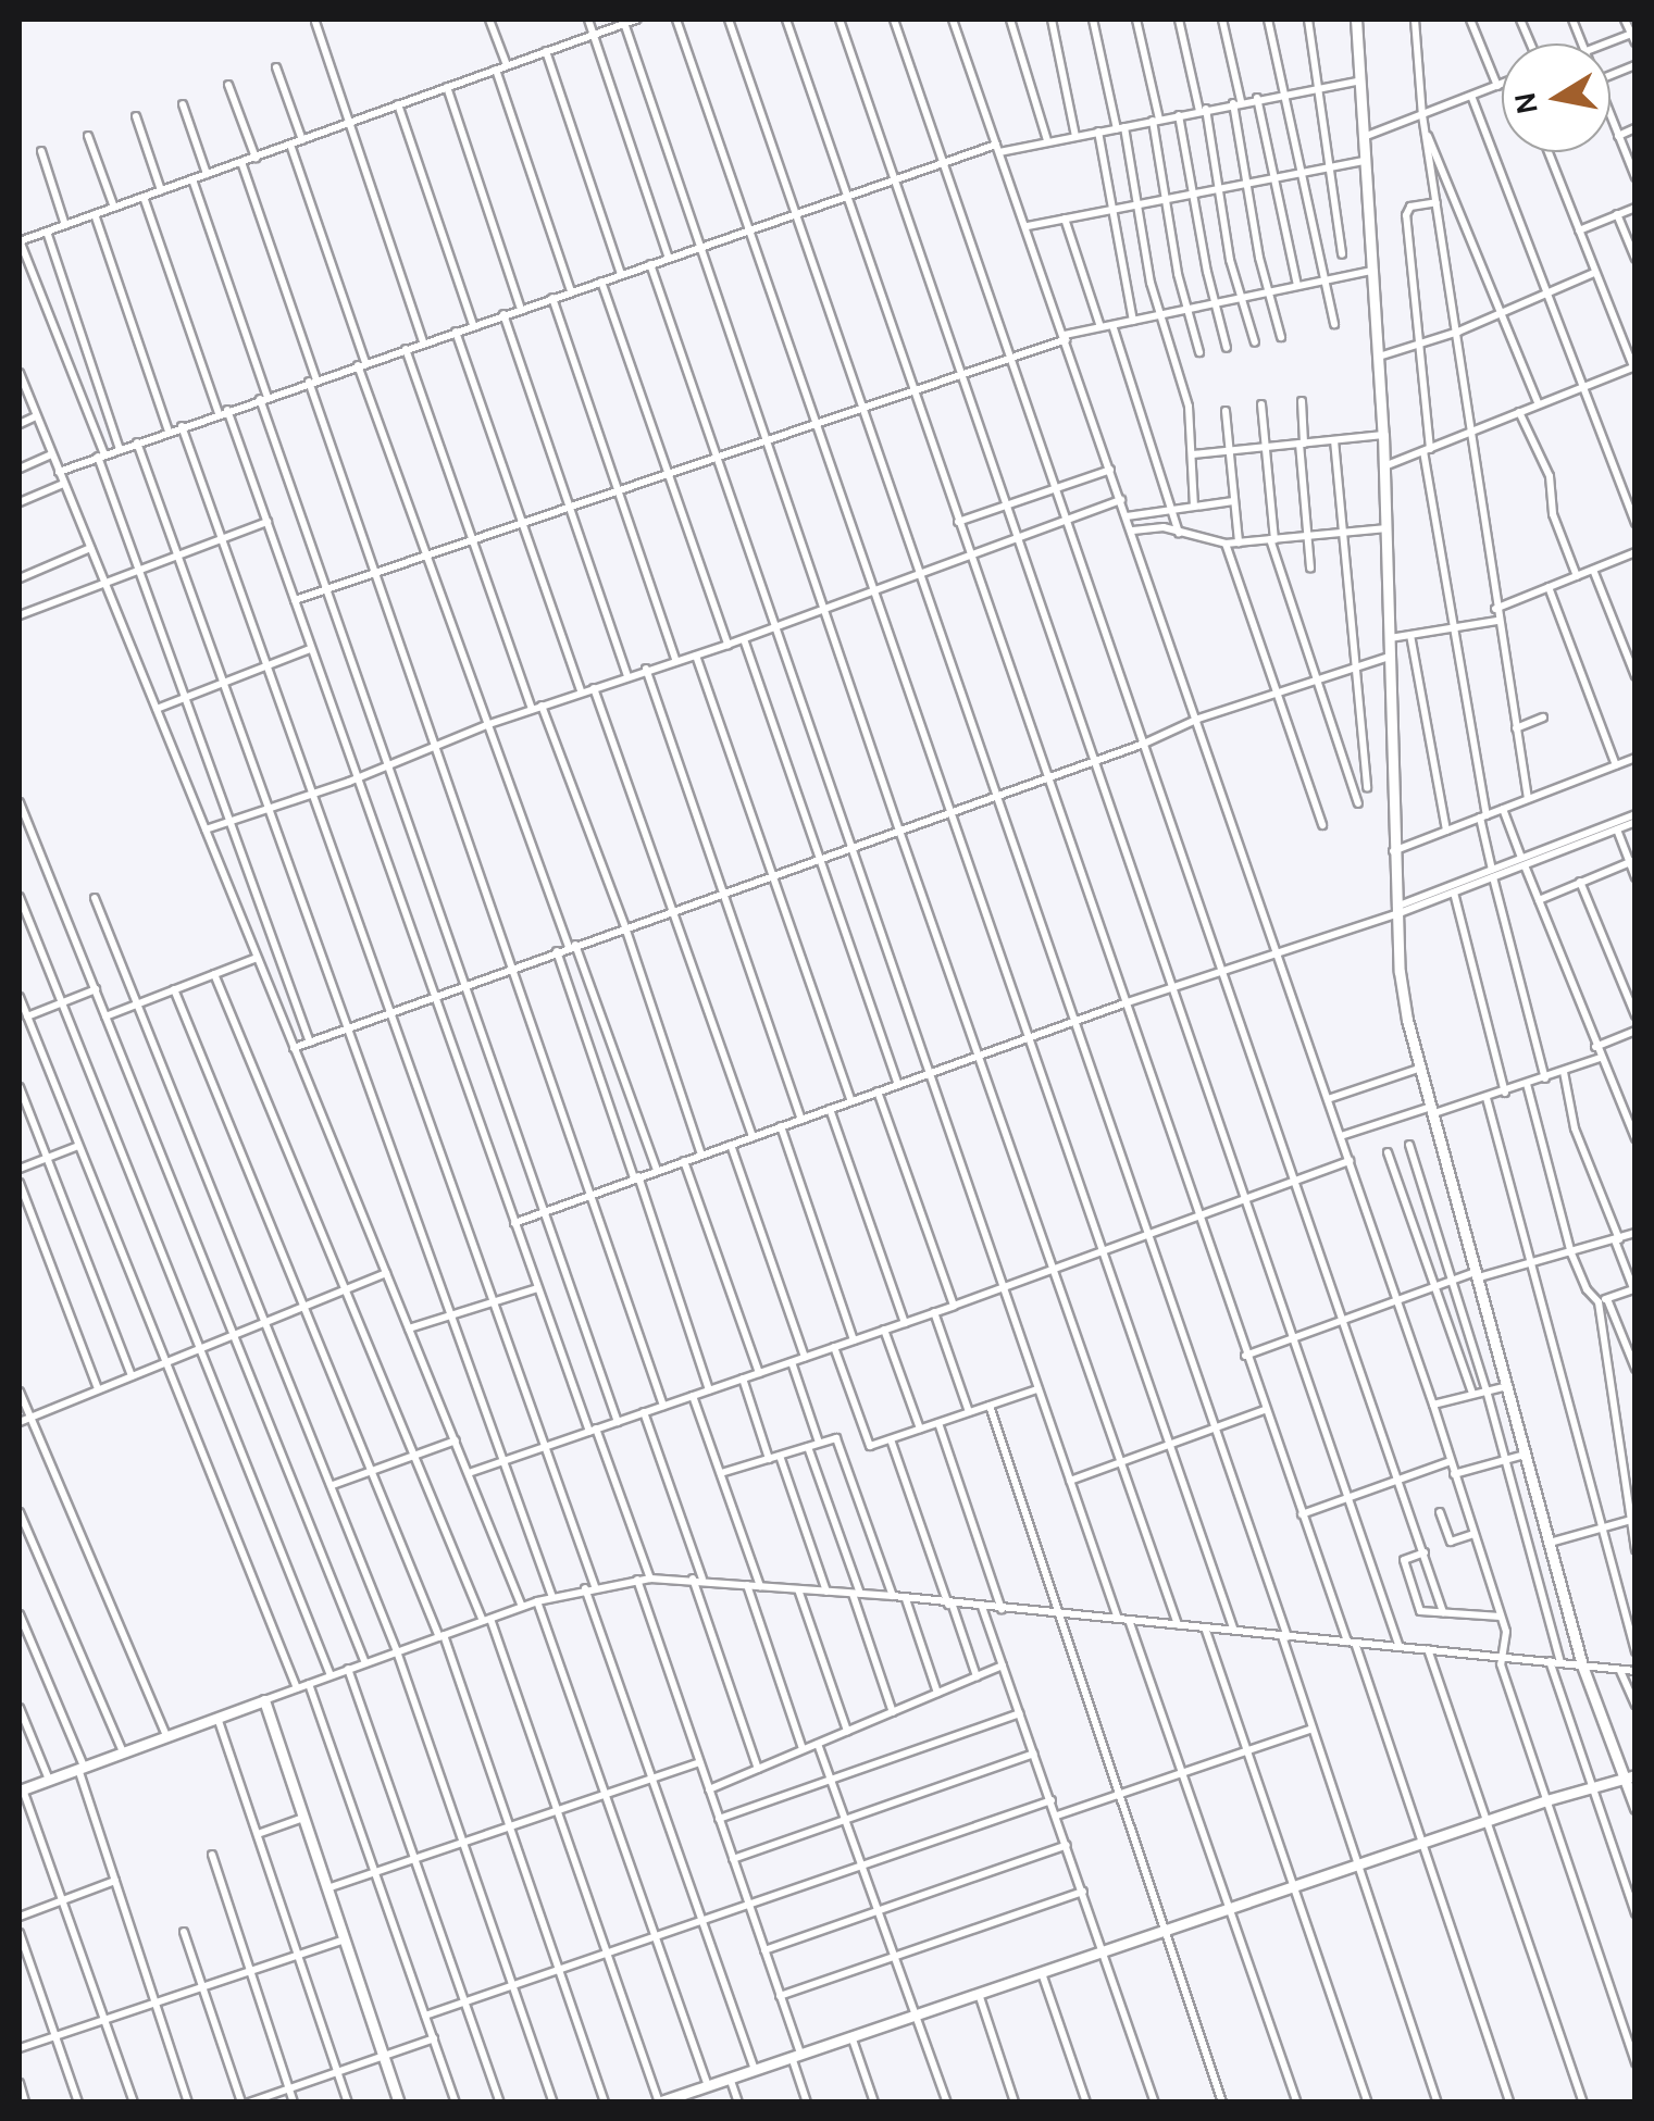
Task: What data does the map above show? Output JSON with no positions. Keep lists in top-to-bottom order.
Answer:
{
  "north": "left"
}
